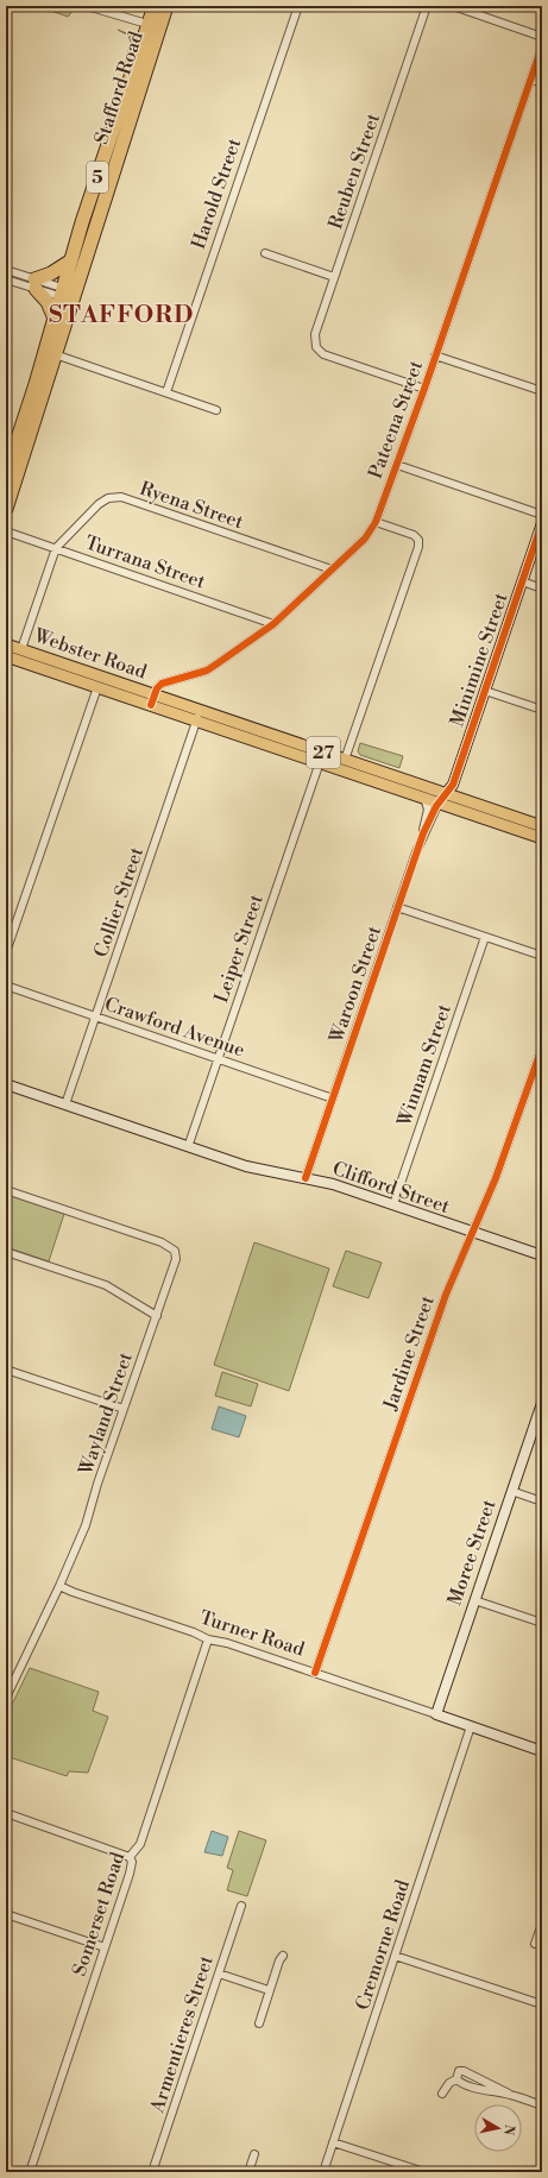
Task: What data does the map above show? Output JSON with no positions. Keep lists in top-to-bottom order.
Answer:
{
  "streets": {
    "highway": ["Stafford Road", "5"],
    "main road": ["Webster Road", "27"],
    "street": [
      "Reuben Street",
      "Harold Street",
      "Pateena Street",
      "Ryena Street",
      "Turrana Street",
      "Minimine Street",
      "Collier Street",
      "Leiper Street",
      "Waroon Street",
      "Crawford Avenue",
      "Winnam Street",
      "Clifford Street",
      "Jardine Street",
      "Wayland Street",
      "Moree Street",
      "Turner Road",
      "Somerset Road",
      "Cremorne Road",
      "Armentieres Street"
    ]
  },
  "crossings": [
    ["Reuben Street", "Pateena Street"],
    ["Pateena Street", "Ryena Street"],
    ["Pateena Street", "Turrana Street"],
    ["Pateena Street", "Webster Road"],
    ["Ryena Street", "Turrana Street"],
    ["Webster Road", "Minimine Street"],
    ["Webster Road", "Collier Street"],
    ["Webster Road", "Leiper Street"],
    ["Webster Road", "Waroon Street"],
    ["Minimine Street", "Waroon Street"],
    ["Collier Street", "Crawford Avenue"],
    ["Collier Street", "Clifford Street"],
    ["Leiper Street", "Crawford Avenue"],
    ["Leiper Street", "Clifford Street"],
    ["Waroon Street", "Crawford Avenue"],
    ["Waroon Street", "Clifford Street"],
    ["Winnam Street", "Clifford Street"],
    ["Clifford Street", "Jardine Street"],
    ["Jardine Street", "Turner Road"],
    ["Wayland Street", "Turner Road"],
    ["Moree Street", "Turner Road"],
    ["Turner Road", "Somerset Road"],
    ["Turner Road", "Cremorne Road"]
  ],
  "districts": ["STAFFORD"],
  "north": "right"
}
